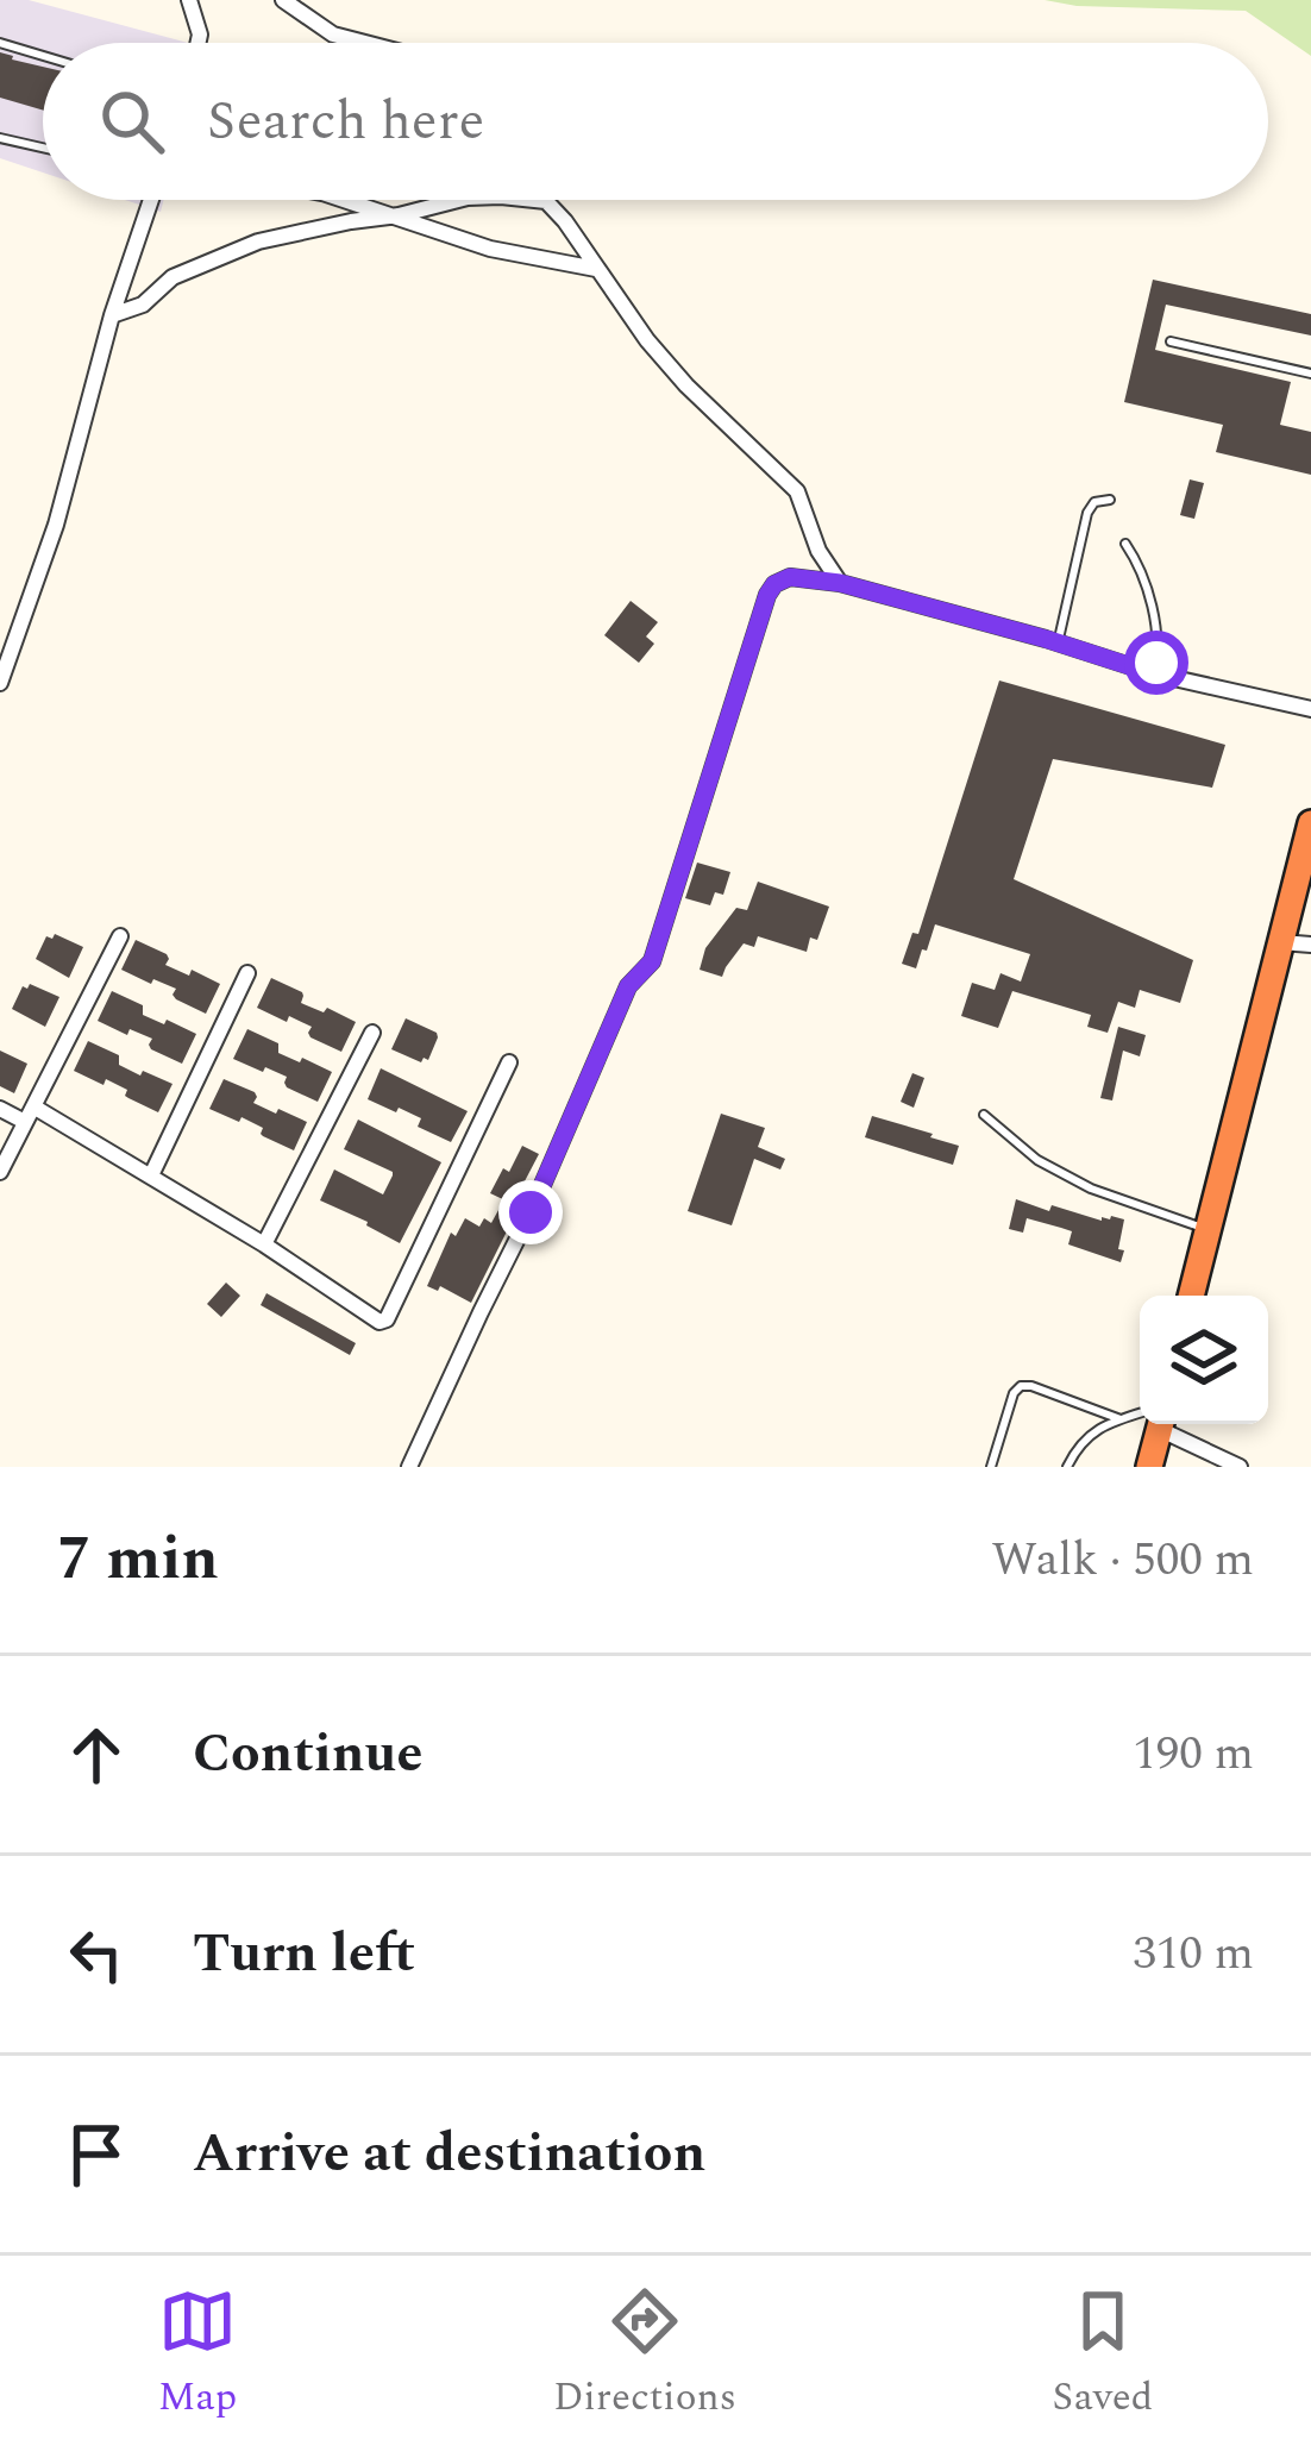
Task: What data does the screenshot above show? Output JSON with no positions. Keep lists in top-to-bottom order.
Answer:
{
  "page": {
    "search": "Search here",
    "heading": ["7 min", "Walk · 500 m"],
    "list": [
      ["Continue", "190 m"],
      ["Turn left", "310 m"],
      "Arrive at destination"
    ],
    "nav": ["Map", "Directions", "Saved"]
  }
}
